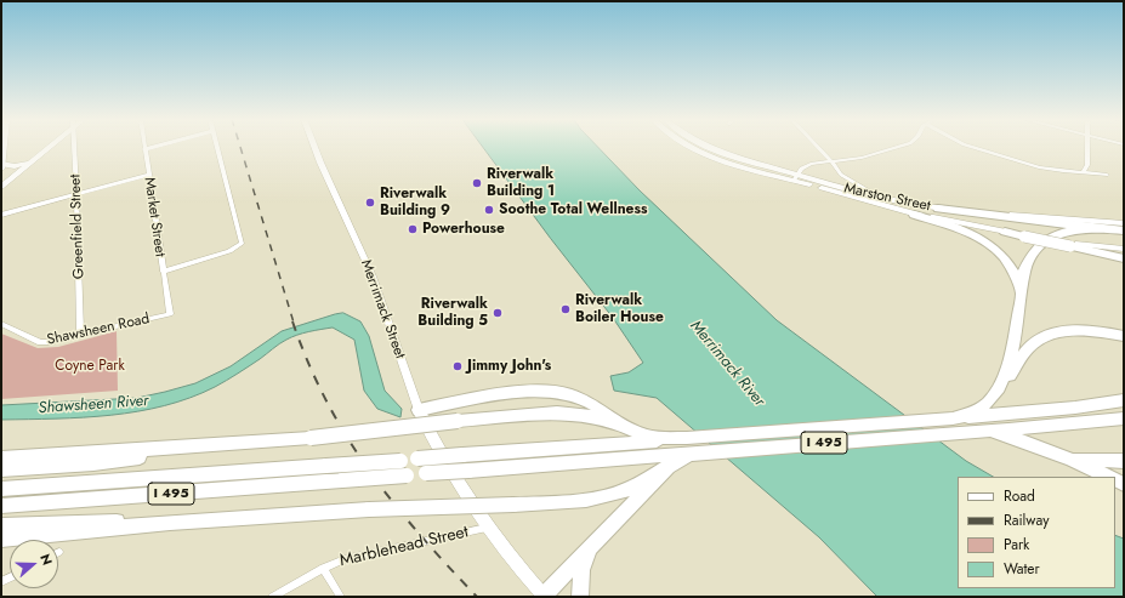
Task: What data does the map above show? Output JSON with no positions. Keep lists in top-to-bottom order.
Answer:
{
  "streets": {
    "highway": ["Merrimack Street", "I 495"],
    "main road": ["Marston Street"],
    "street": [
      "Market Street",
      "Greenfield Street",
      "Shawsheen Road",
      "Marblehead Street"
    ]
  },
  "crossings": [
    ["Market Street", "Shawsheen Road"],
    ["Greenfield Street", "Shawsheen Road"],
    ["Merrimack Street", "Marblehead Street"]
  ],
  "water": ["Merrimack River", "Shawsheen River"],
  "parks": ["Coyne Park"],
  "places": [
    "Riverwalk Building 1",
    "Riverwalk Building 9",
    "Soothe Total Wellness",
    "Powerhouse",
    "Riverwalk Boiler House",
    "Riverwalk Building 5",
    "Jimmy John's"
  ],
  "legend": [
    "Road",
    "Railway",
    "Park",
    "Water"
  ],
  "north": "right"
}
